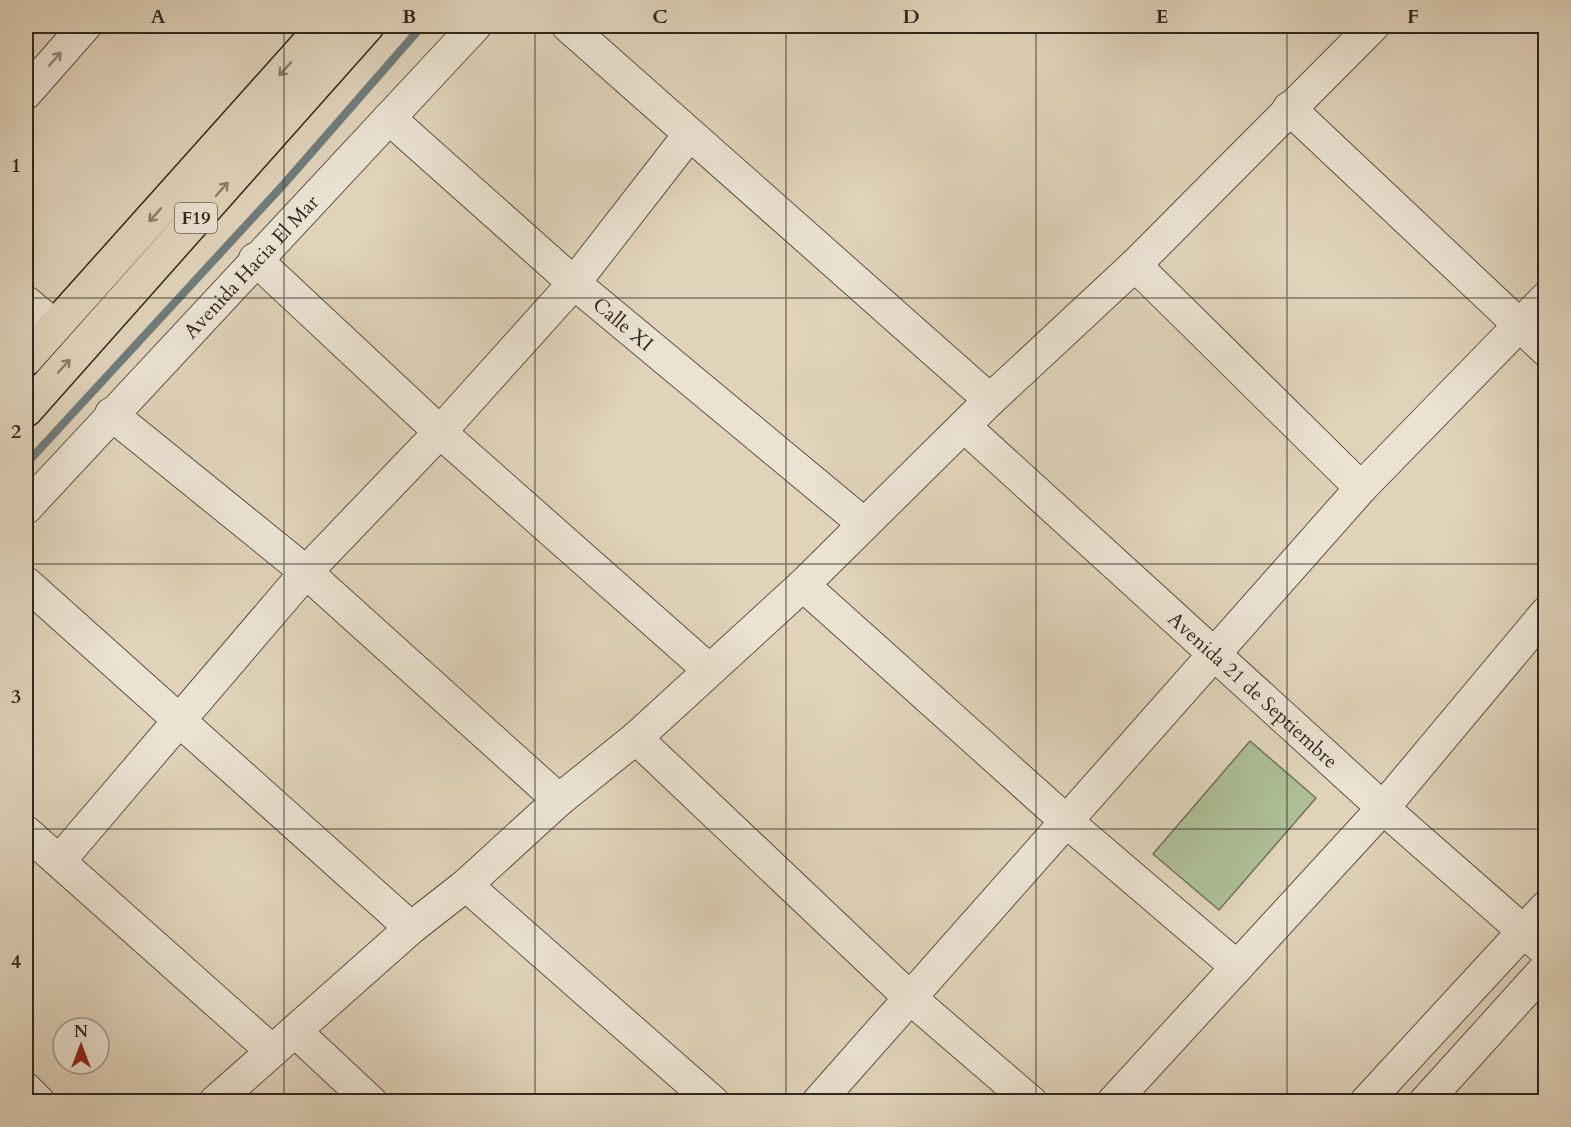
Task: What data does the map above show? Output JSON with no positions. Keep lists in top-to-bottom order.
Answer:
{
  "streets": {
    "highway": ["F19"],
    "street": ["Avenida Hacia El Mar", "Calle XI", "Avenida 21 de Septiembre"]
  },
  "crossings": [
    ["Avenida Hacia El Mar", "Calle XI"]
  ],
  "north": "top",
  "grid": {
    "columns": [
      "A",
      "B",
      "C",
      "D",
      "E",
      "F"
    ],
    "rows": [
      "1",
      "2",
      "3",
      "4"
    ]
  }
}
